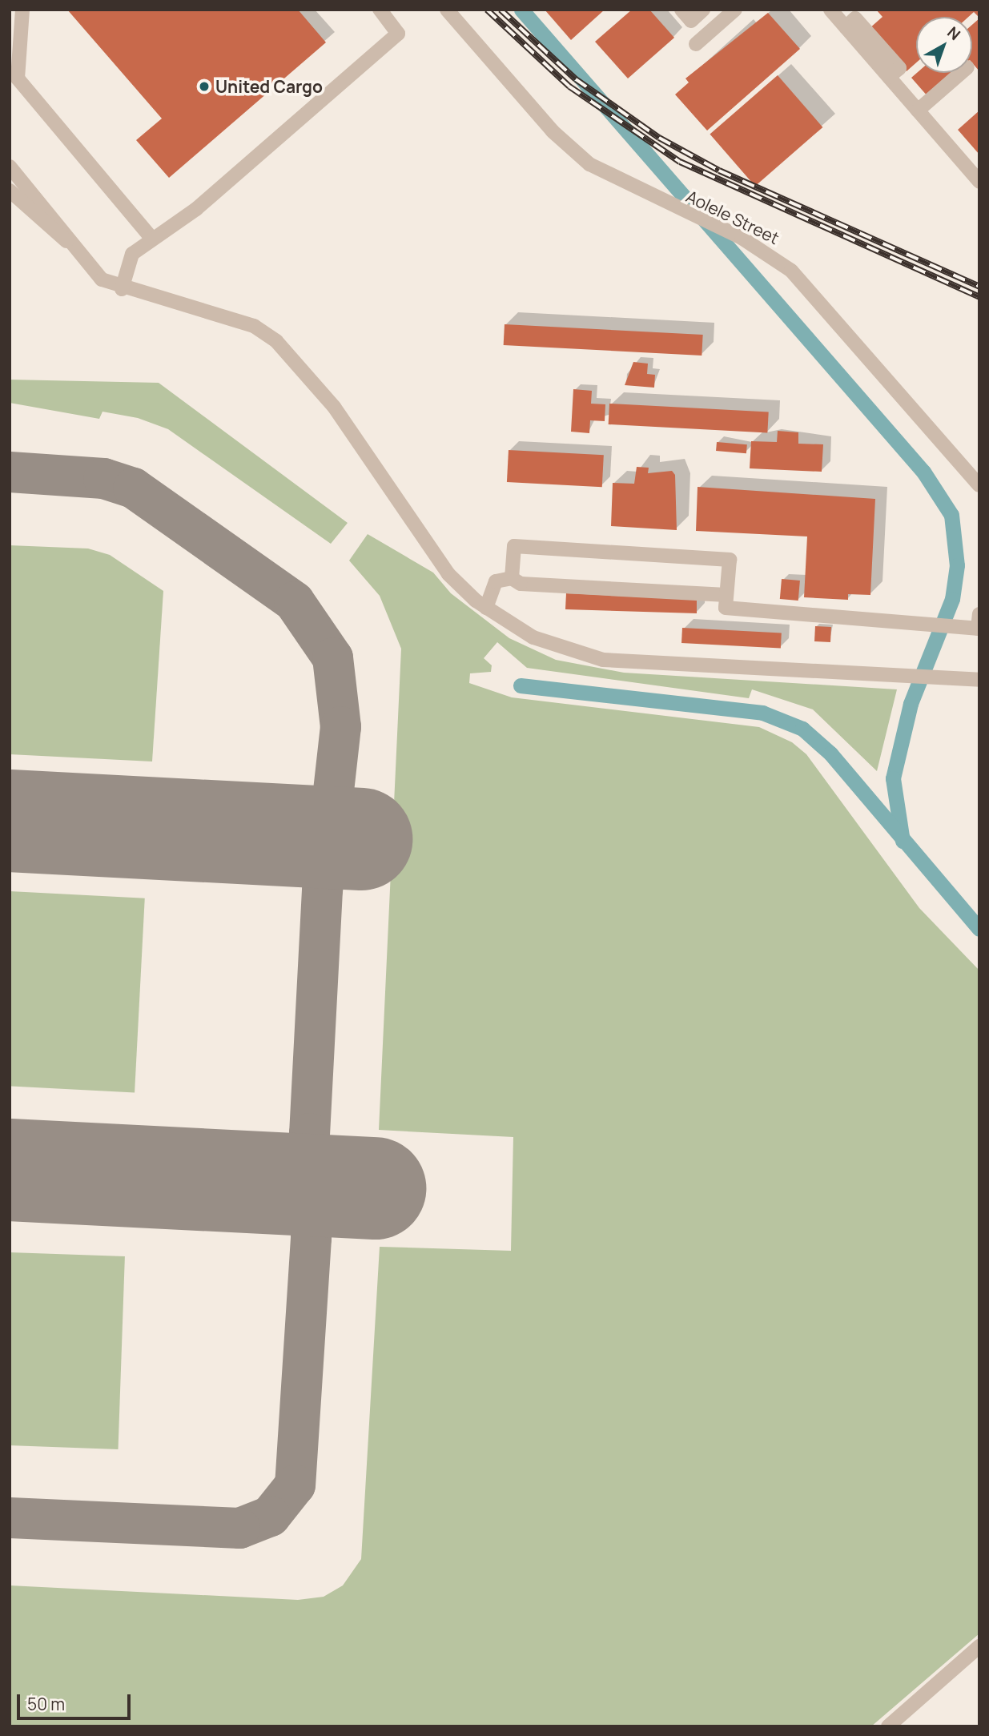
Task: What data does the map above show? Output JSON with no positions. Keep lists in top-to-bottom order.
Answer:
{
  "streets": {
    "street": ["Aolele Street"]
  },
  "places": ["United Cargo"],
  "scale_bar": "50 m",
  "north": "top right"
}
